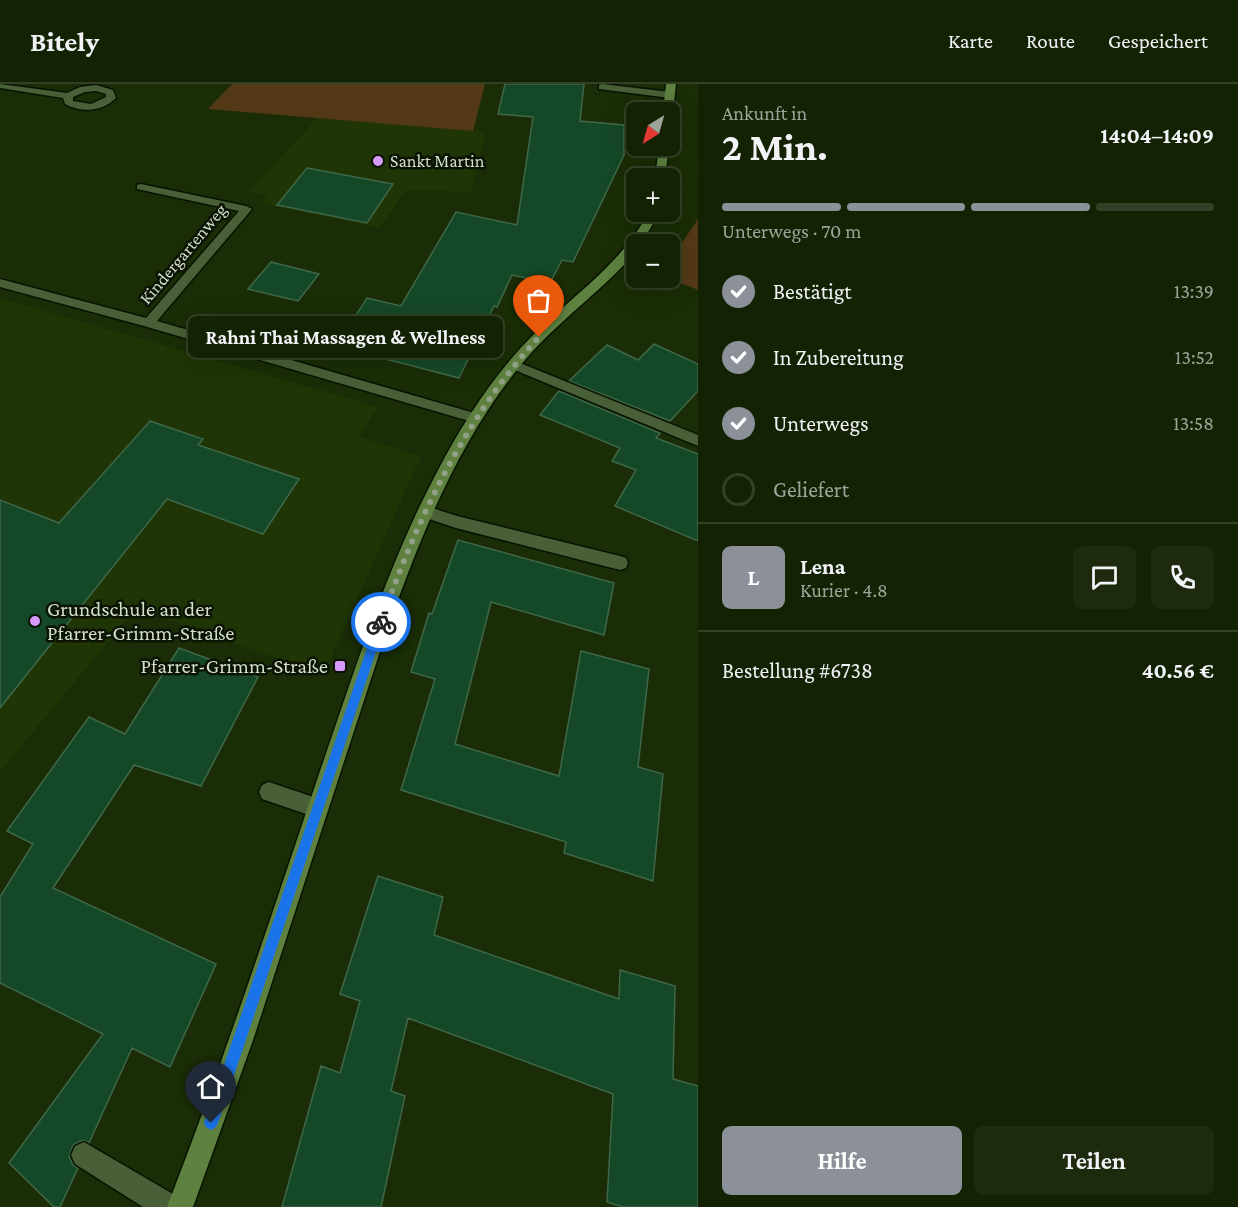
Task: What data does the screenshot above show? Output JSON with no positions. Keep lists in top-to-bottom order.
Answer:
{
  "streets": {
    "street": ["Kindergartenweg"]
  },
  "places": {
    "other": ["Sankt Martin", "Rahni Thai Massagen & Wellness", "Grundschule an der Pfarrer-Grimm-Straße"],
    "transit": ["Pfarrer-Grimm-Straße"]
  },
  "north": "bottom left",
  "page": {
    "header": "Bitely",
    "nav": ["Karte", "Route", "Gespeichert"],
    "heading": ["2 Min.", "Ankunft in", "14:04–14:09"],
    "panel": [
      "Lena",
      "Kurier · 4.8",
      "Bestellung #6738",
      "40.56 €"
    ],
    "map_buttons": ["+", "−"],
    "bar": "Unterwegs · 70 m",
    "list": [
      ["Bestätigt", "13:39"],
      ["In Zubereitung", "13:52"],
      ["Unterwegs", "13:58"],
      "Geliefert"
    ],
    "bubble": "Rahni Thai Massagen & Wellness",
    "round": "L",
    "buttons": ["Hilfe", "Teilen"]
  }
}
